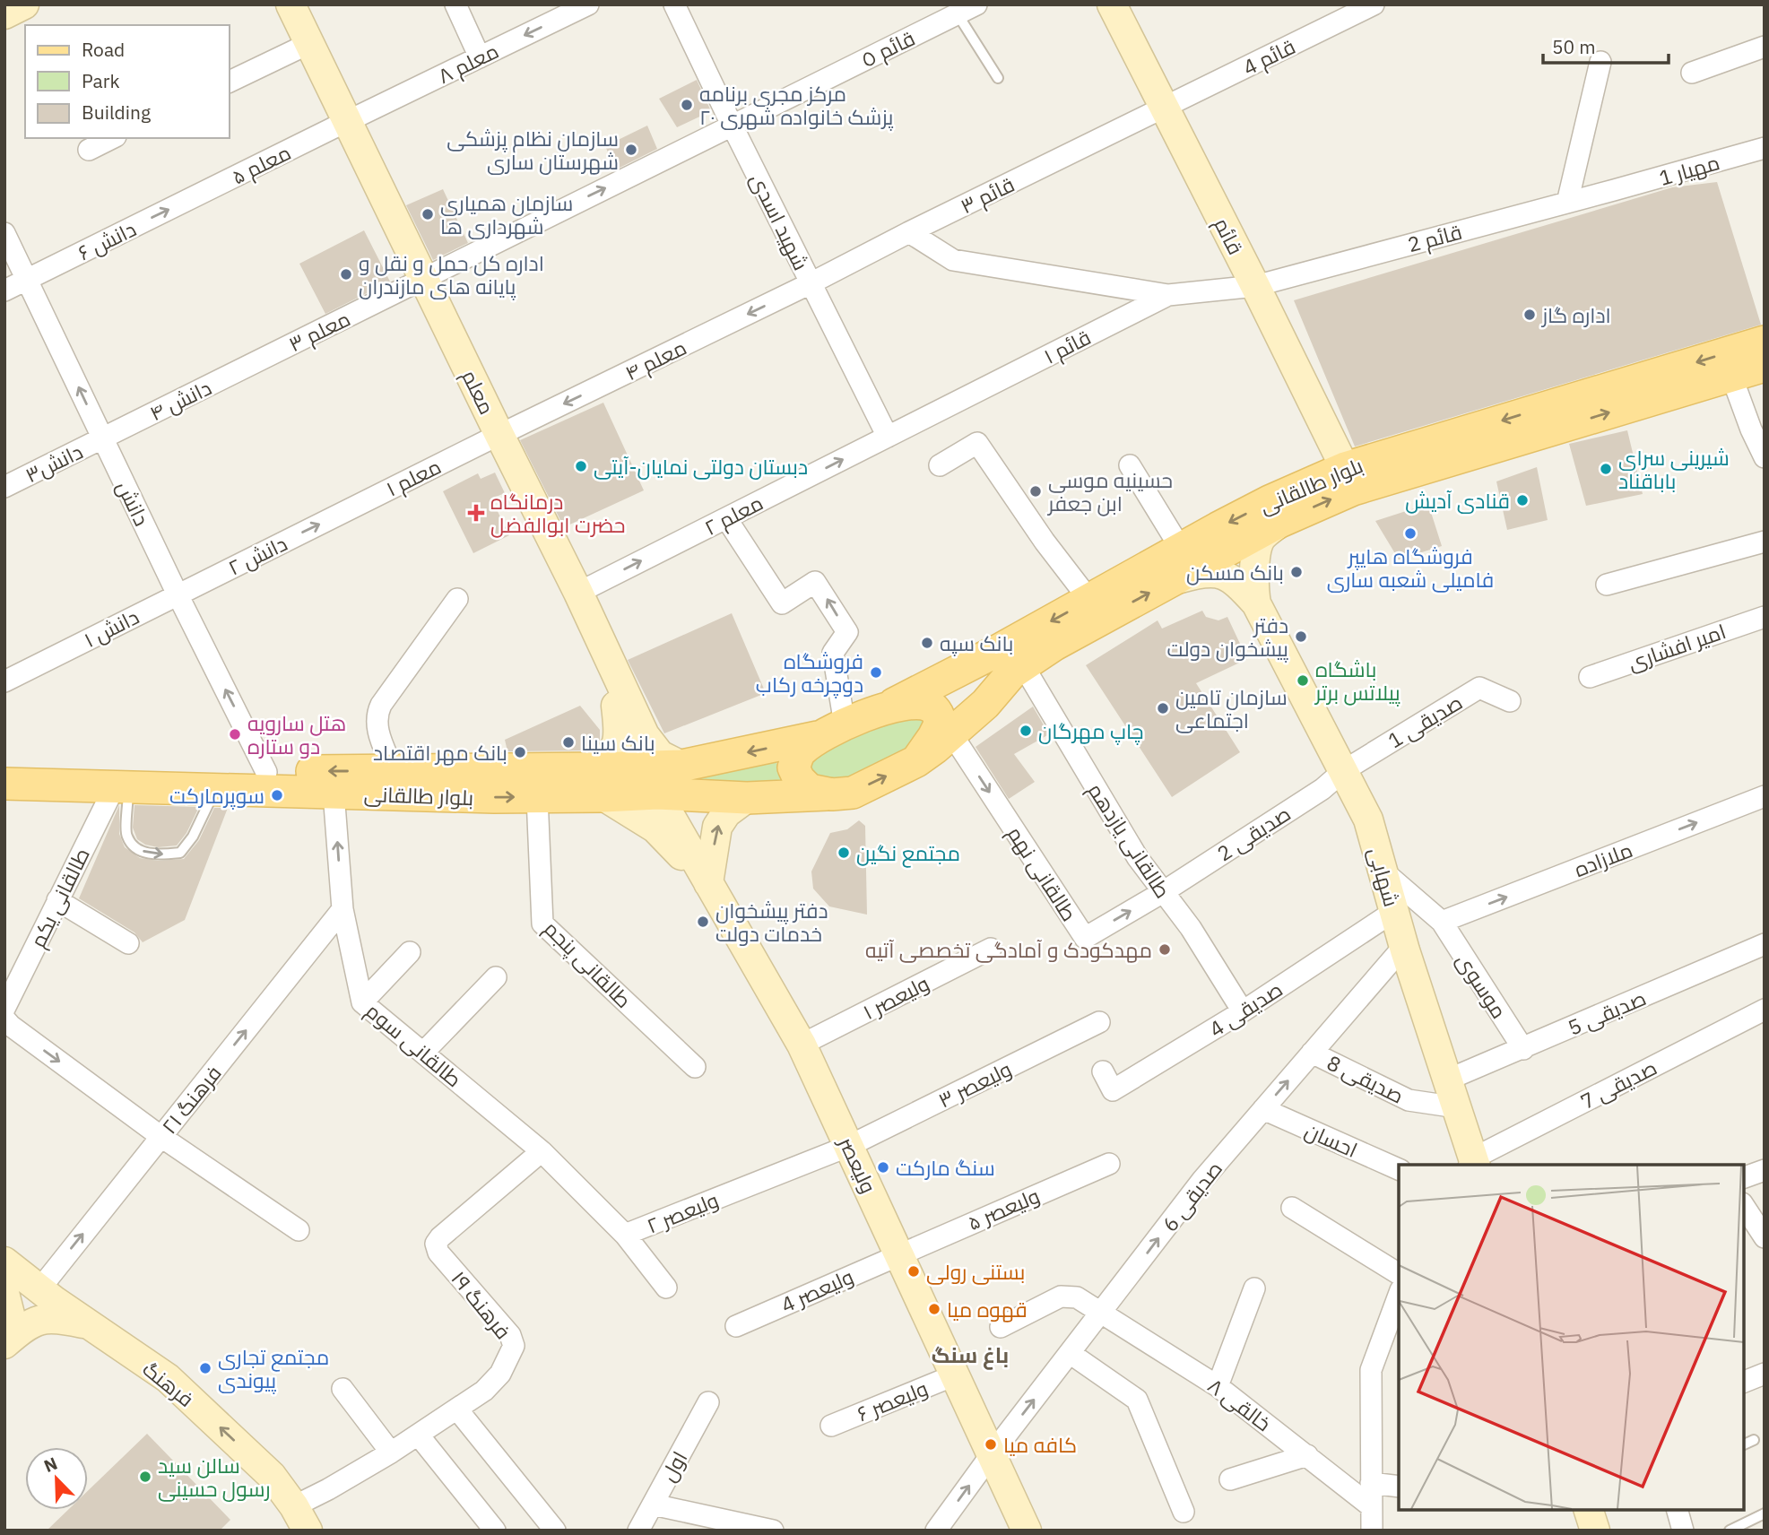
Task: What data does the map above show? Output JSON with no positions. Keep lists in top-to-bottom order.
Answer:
{
  "streets": {
    "main road": [
      "قائم",
      "معلم",
      "بلوار طالقانی",
      "شهابی",
      "ولیعصر",
      "فرهنگ"
    ],
    "street": [
      "قائم ٥",
      "قائم 4",
      "معلم ۸",
      "معلم ۵",
      "مهیار 1",
      "قائم ٣",
      "شهید اسدی",
      "قائم 2",
      "دانش ۶",
      "معلم ۳",
      "قائم ١",
      "معلم ۴",
      "دانش ۴",
      "دانش٣",
      "معلم ١",
      "دانش",
      "معلم ٢",
      "دانش ٢",
      "دانش ١",
      "امیر افشاری",
      "صدیقی 1",
      "صدیقی 2",
      "طالقانی یازدهم",
      "ملازاده",
      "طالقانی نهم",
      "طالقانی یکم",
      "طالقانی پنجم",
      "موسوی",
      "ولیعصر ١",
      "صدیقی 4",
      "صدیقی 5",
      "طالقانی سوم",
      "صدیقی 8",
      "ولیعصر ٣",
      "صدیقی 7",
      "فرهنگ ۲۱",
      "احسان",
      "صدیقی 6",
      "ولیعصر ۵",
      "ولیعصر ٢",
      "ولیعصر 4",
      "فرهنگ ۱۹",
      "ولیعصر ۶",
      "خالقی ۸",
      "اول"
    ]
  },
  "crossings": [
    ["قائم ٥", "شهید اسدی"],
    ["قائم ٥", "معلم ۳"],
    ["قائم ٥", "معلم"],
    ["قائم 4", "قائم ٣"],
    ["قائم 4", "قائم"],
    ["معلم ۸", "معلم ۵"],
    ["معلم ۸", "معلم"],
    ["معلم ۵", "دانش ۶"],
    ["معلم ۵", "معلم"],
    ["مهیار 1", "قائم 2"],
    ["قائم ٣", "شهید اسدی"],
    ["قائم ٣", "قائم"],
    ["قائم ٣", "معلم ۴"],
    ["شهید اسدی", "قائم ١"],
    ["شهید اسدی", "معلم ۴"],
    ["شهید اسدی", "معلم ٢"],
    ["قائم", "قائم 2"],
    ["قائم", "قائم ١"],
    ["قائم", "بلوار طالقانی"],
    ["قائم 2", "قائم ١"],
    ["دانش ۶", "دانش"],
    ["معلم ۳", "معلم"],
    ["معلم ۳", "دانش ۴"],
    ["قائم ١", "معلم ٢"],
    ["معلم ۴", "معلم"],
    ["معلم ۴", "معلم ١"],
    ["معلم", "معلم ١"],
    ["معلم", "بلوار طالقانی"],
    ["معلم", "معلم ٢"],
    ["دانش ۴", "دانش٣"],
    ["دانش ۴", "دانش"],
    ["دانش٣", "دانش"],
    ["معلم ١", "دانش ٢"],
    ["بلوار طالقانی", "دانش"],
    ["بلوار طالقانی", "طالقانی یازدهم"],
    ["بلوار طالقانی", "طالقانی نهم"],
    ["بلوار طالقانی", "طالقانی یکم"],
    ["بلوار طالقانی", "طالقانی پنجم"],
    ["بلوار طالقانی", "طالقانی سوم"],
    ["بلوار طالقانی", "ولیعصر"],
    ["دانش", "دانش ٢"],
    ["دانش", "دانش ١"],
    ["دانش ٢", "دانش ١"],
    ["صدیقی 1", "صدیقی 2"],
    ["صدیقی 1", "شهابی"],
    ["صدیقی 2", "طالقانی یازدهم"],
    ["صدیقی 2", "طالقانی نهم"],
    ["صدیقی 2", "شهابی"],
    ["طالقانی یازدهم", "طالقانی نهم"],
    ["طالقانی یازدهم", "صدیقی 4"],
    ["ملازاده", "موسوی"],
    ["شهابی", "موسوی"],
    ["شهابی", "صدیقی 4"],
    ["شهابی", "صدیقی 5"],
    ["شهابی", "صدیقی 8"],
    ["شهابی", "صدیقی 7"],
    ["شهابی", "صدیقی 6"],
    ["موسوی", "صدیقی 5"],
    ["ولیعصر ١", "ولیعصر"],
    ["طالقانی سوم", "فرهنگ ۲۱"],
    ["طالقانی سوم", "ولیعصر ٢"],
    ["طالقانی سوم", "فرهنگ ۱۹"],
    ["صدیقی 8", "صدیقی 6"],
    ["ولیعصر ٣", "ولیعصر"],
    ["ولیعصر ٣", "ولیعصر ٢"],
    ["فرهنگ ۲۱", "فرهنگ"],
    ["احسان", "صدیقی 6"],
    ["ولیعصر", "صدیقی 6"],
    ["ولیعصر", "ولیعصر ۵"],
    ["ولیعصر", "ولیعصر ٢"],
    ["ولیعصر", "ولیعصر 4"],
    ["ولیعصر", "ولیعصر ۶"],
    ["صدیقی 6", "خالقی ۸"],
    ["ولیعصر ۵", "ولیعصر 4"],
    ["ولیعصر ٢", "فرهنگ ۱۹"],
    ["فرهنگ ۱۹", "فرهنگ"]
  ],
  "one_way": [
    "قائم ٥",
    "معلم ۸",
    "دانش ۶",
    "معلم ۴",
    "دانش",
    "معلم ٢",
    "دانش ٢",
    "ملازاده",
    "فرهنگ ۲۱",
    "صدیقی 6",
    "فرهنگ"
  ],
  "districts": ["باغ سنگ"],
  "places": {
    "other": [
      "مرکز مجری برنامه پزشک خانواده شهری ٢٠",
      "سازمان نظام پزشکی شهرستان ساری",
      "سازمان همیاری شهرداری ها",
      "اداره کل حمل و نقل و پایانه های مازندران",
      "اداره گاز",
      "دبستان دولتی نمایان-آیتی",
      "شیرینی سرای باباقناد",
      "حسینیه موسی ابن جعفر",
      "قنادی آدیش",
      "فروشگاه هایپر فامیلی شعبه ساری",
      "بانک مسکن",
      "دفتر پیشخوان دولت",
      "بانک سپه",
      "فروشگاه دوچرخه رکاب",
      "باشگاه پیلاتس برتر",
      "سازمان تامین اجتماعی",
      "چاپ مهرگان",
      "هتل سارویه دو ستاره",
      "بانک سینا",
      "بانک مهر اقتصاد",
      "سوپرمارکت",
      "مجتمع نگین",
      "دفتر پیشخوان خدمات دولت",
      "مهدکودک و آمادگی تخصصی آتیه",
      "سنگ مارکت",
      "بستنی رولی",
      "قهوه میا",
      "مجتمع تجاری پیوندی",
      "کافه میا",
      "سالن سید رسول حسینی"
    ],
    "health": ["درمانگاه حضرت ابوالفضل"]
  },
  "legend": ["Road", "Park", "Building"],
  "scale_bar": "50 m",
  "north": "top left"
}
